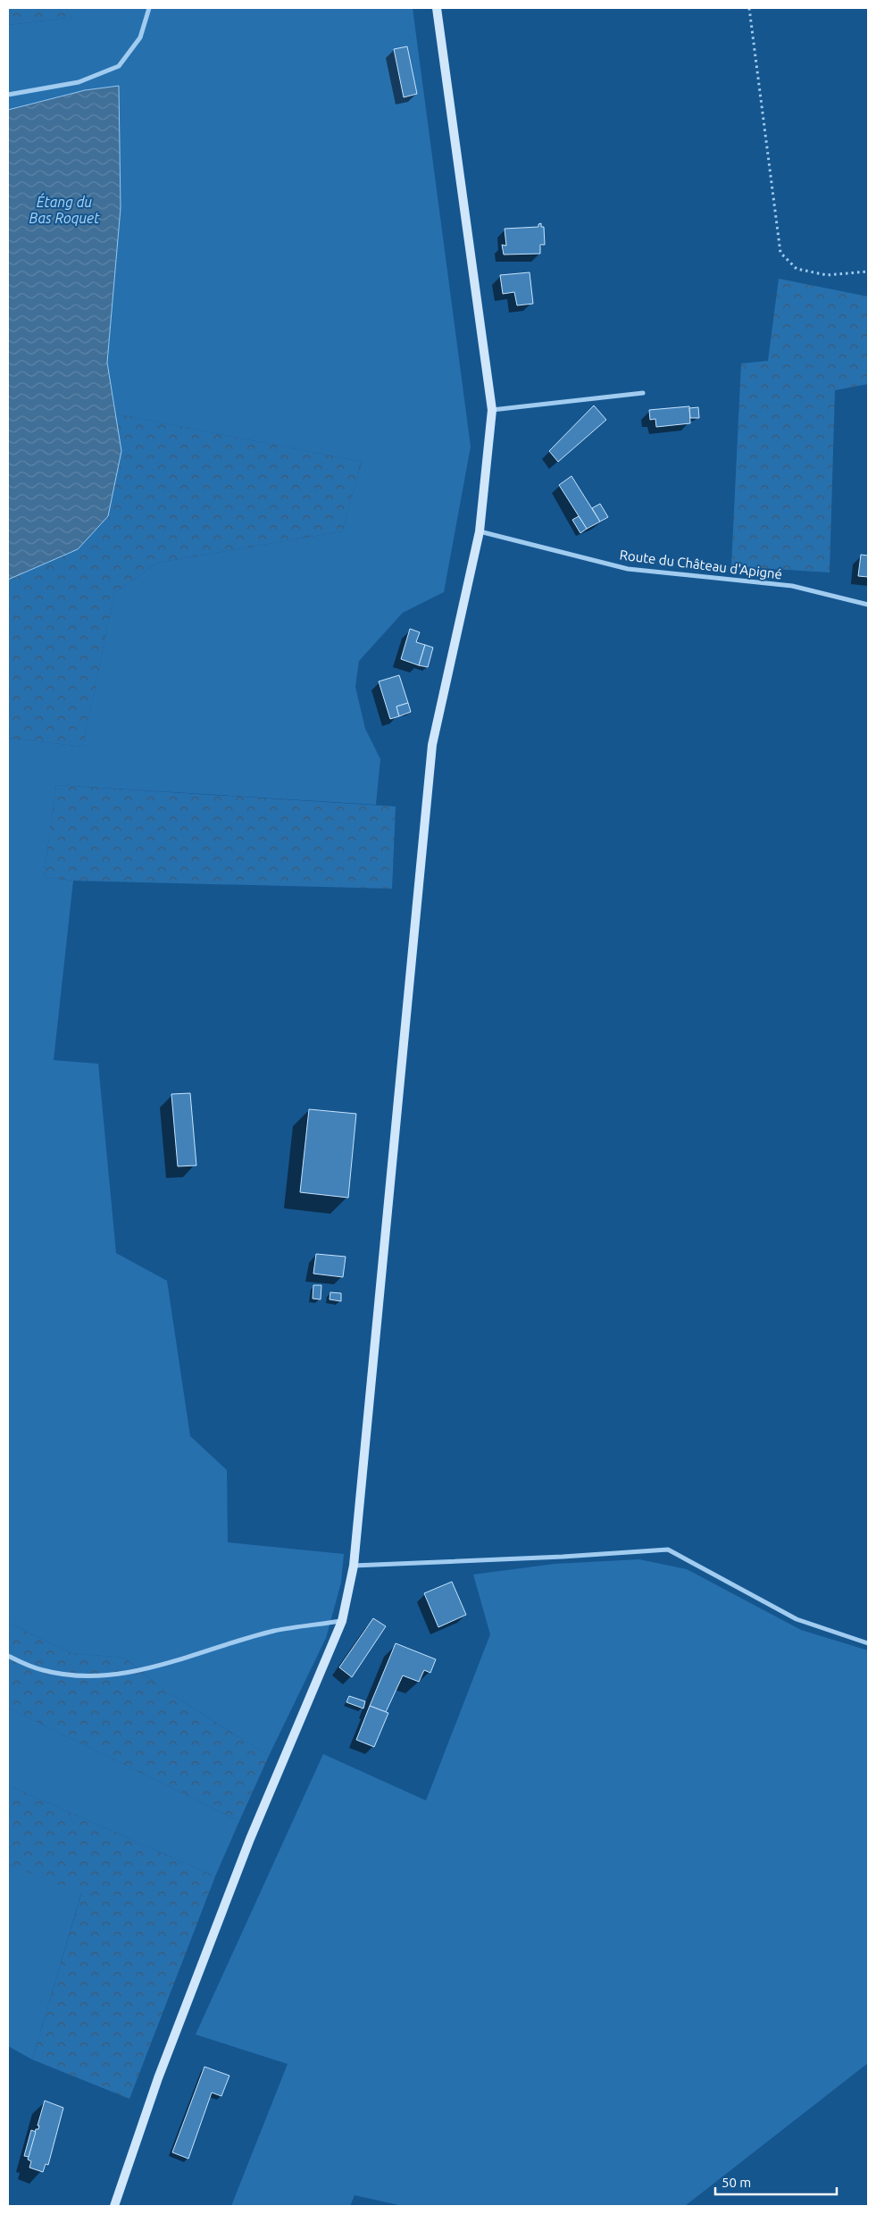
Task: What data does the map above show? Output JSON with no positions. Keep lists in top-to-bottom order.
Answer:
{
  "streets": {
    "street": ["Route du Château d'Apigné"]
  },
  "water": ["Étang du Bas Roquet"],
  "scale_bar": "50 m"
}
